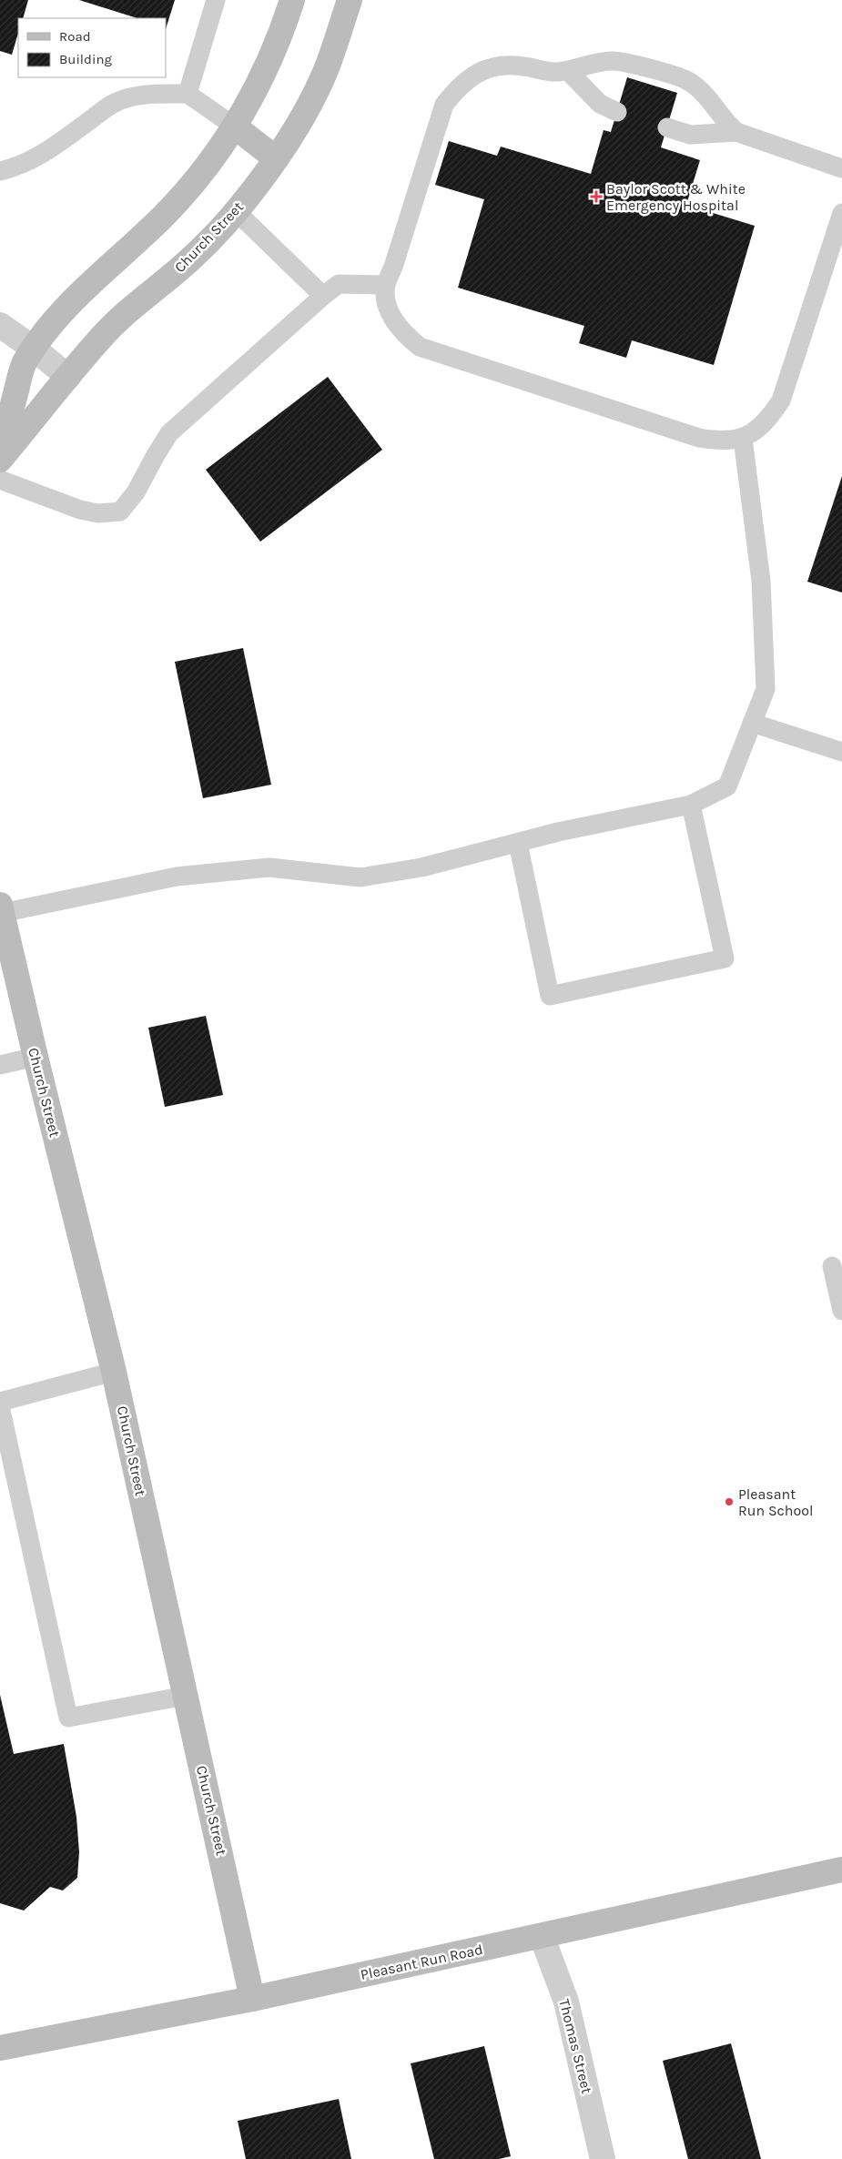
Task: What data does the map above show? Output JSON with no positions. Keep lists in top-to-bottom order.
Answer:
{
  "streets": {
    "street": ["Church Street", "Pleasant Run Road", "Thomas Street"]
  },
  "crossings": [
    ["Church Street", "Pleasant Run Road"],
    ["Pleasant Run Road", "Thomas Street"]
  ],
  "places": {
    "health": ["Baylor Scott & White Emergency Hospital"],
    "other": ["Pleasant Run School"]
  },
  "legend": ["Road", "Building"]
}
